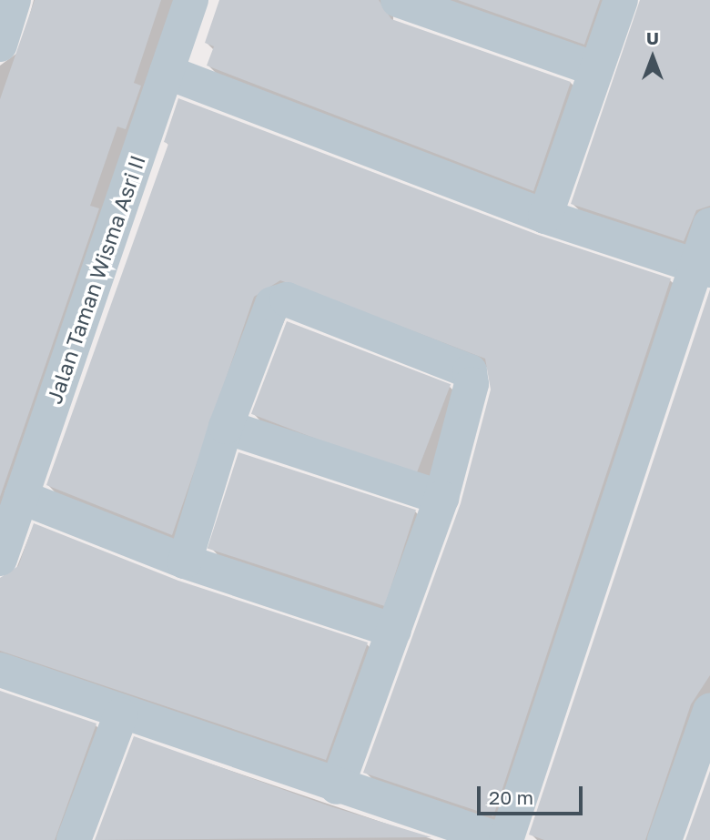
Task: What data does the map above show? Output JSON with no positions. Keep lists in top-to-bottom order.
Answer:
{
  "streets": {
    "street": ["Jalan Taman Wisma Asri II"]
  },
  "scale_bar": "20 m",
  "north": "top"
}
